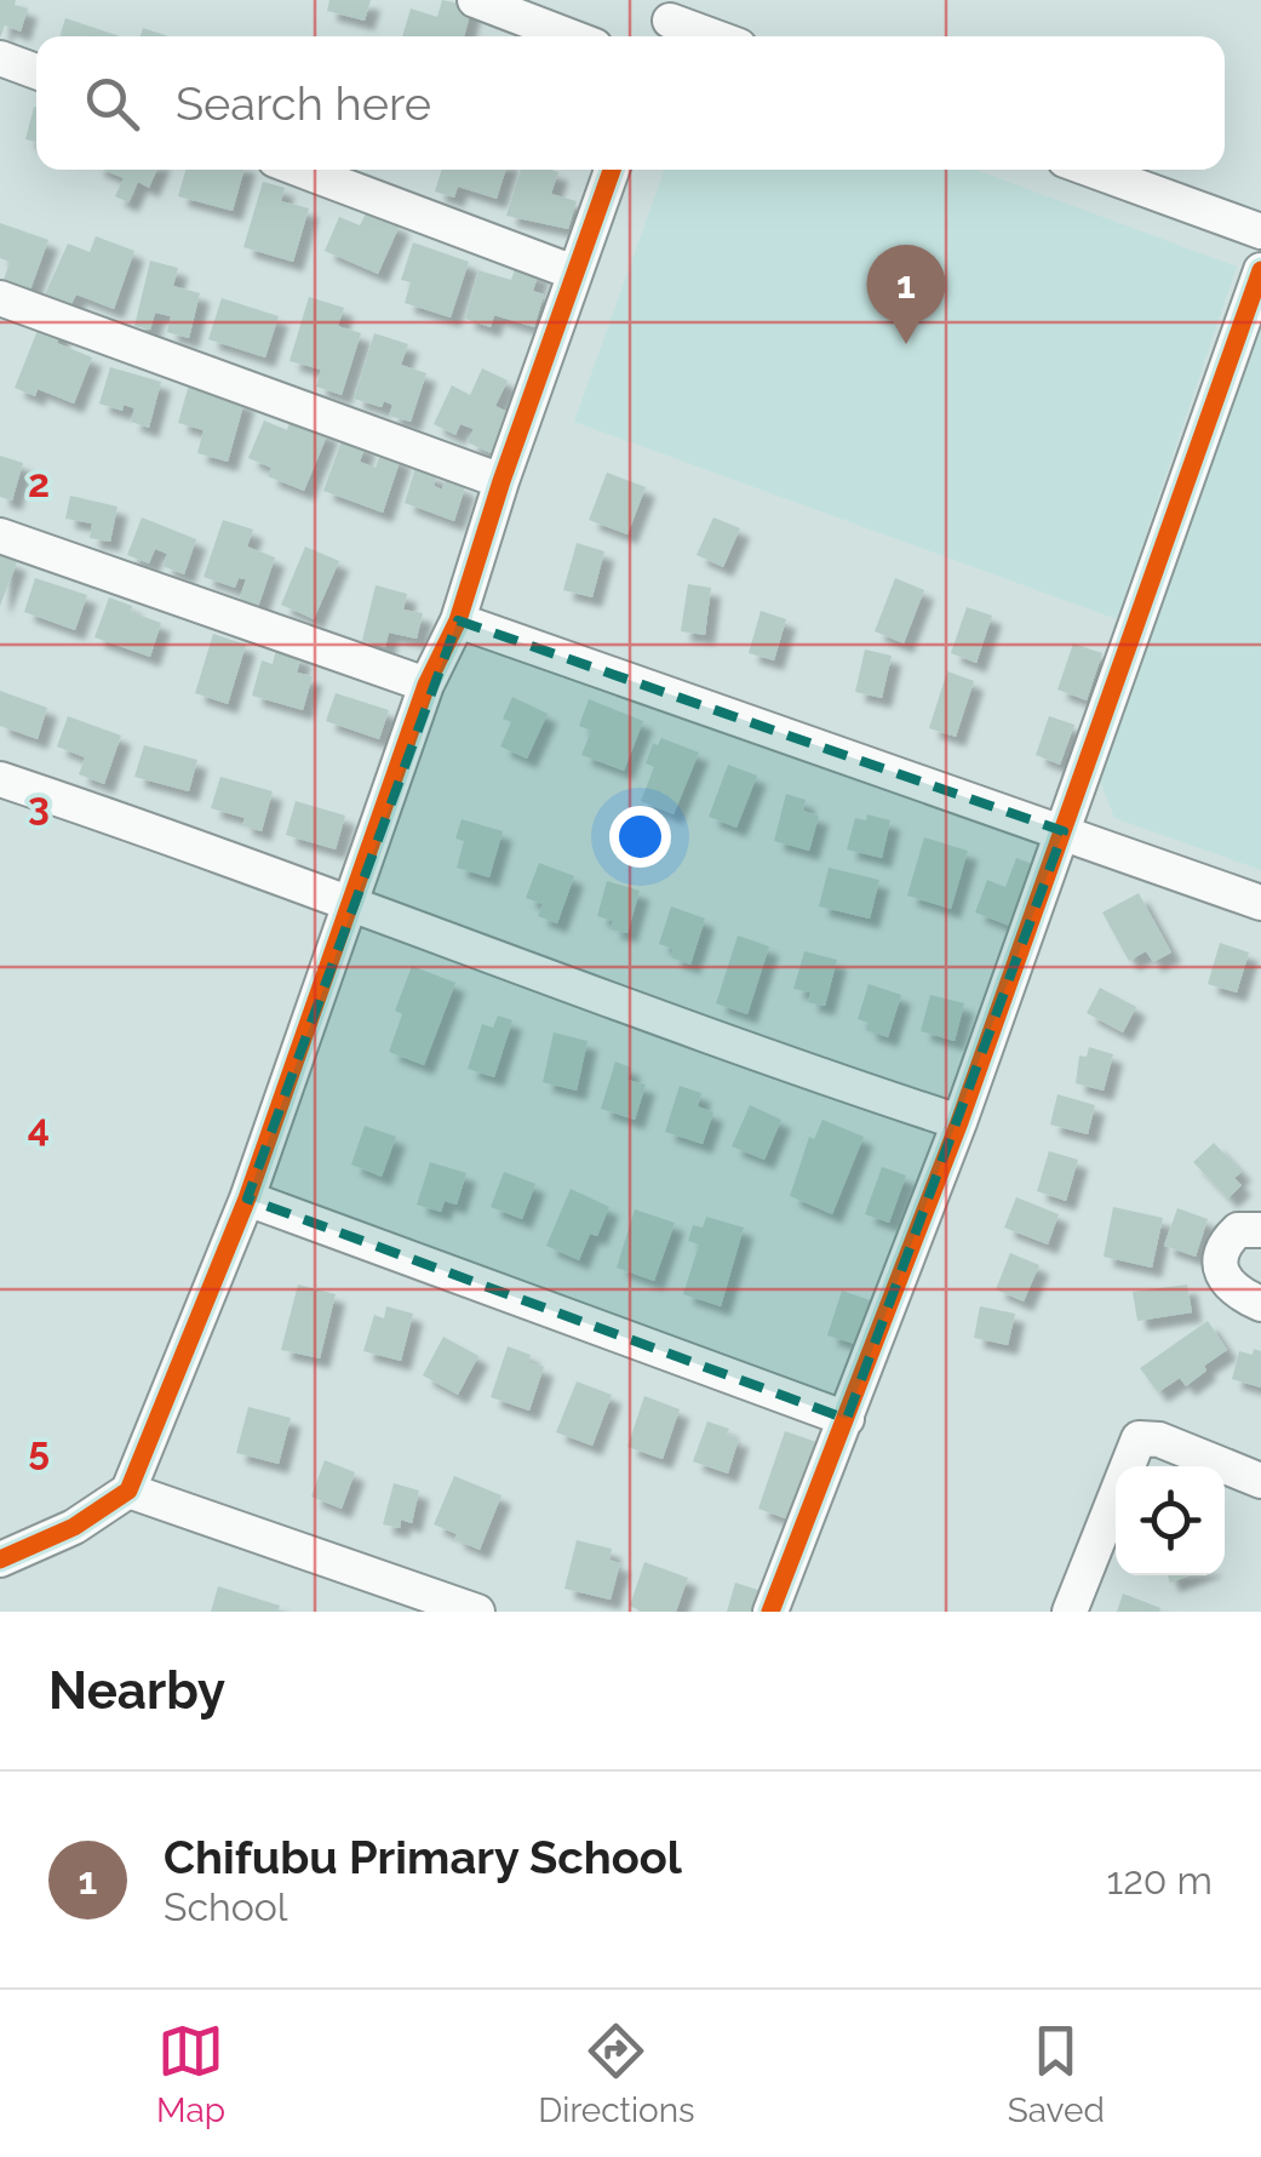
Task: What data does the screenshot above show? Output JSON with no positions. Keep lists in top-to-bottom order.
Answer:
{
  "page": {
    "search": "Search here",
    "pins": "1",
    "heading": "Nearby",
    "list": [
      {
        "mark": "1",
        "name": "Chifubu Primary School",
        "note": "School",
        "value": "120 m"
      }
    ],
    "nav": ["Map", "Directions", "Saved"]
  },
  "grid": {
    "rows": [
      "2",
      "3",
      "4",
      "5"
    ]
  }
}
